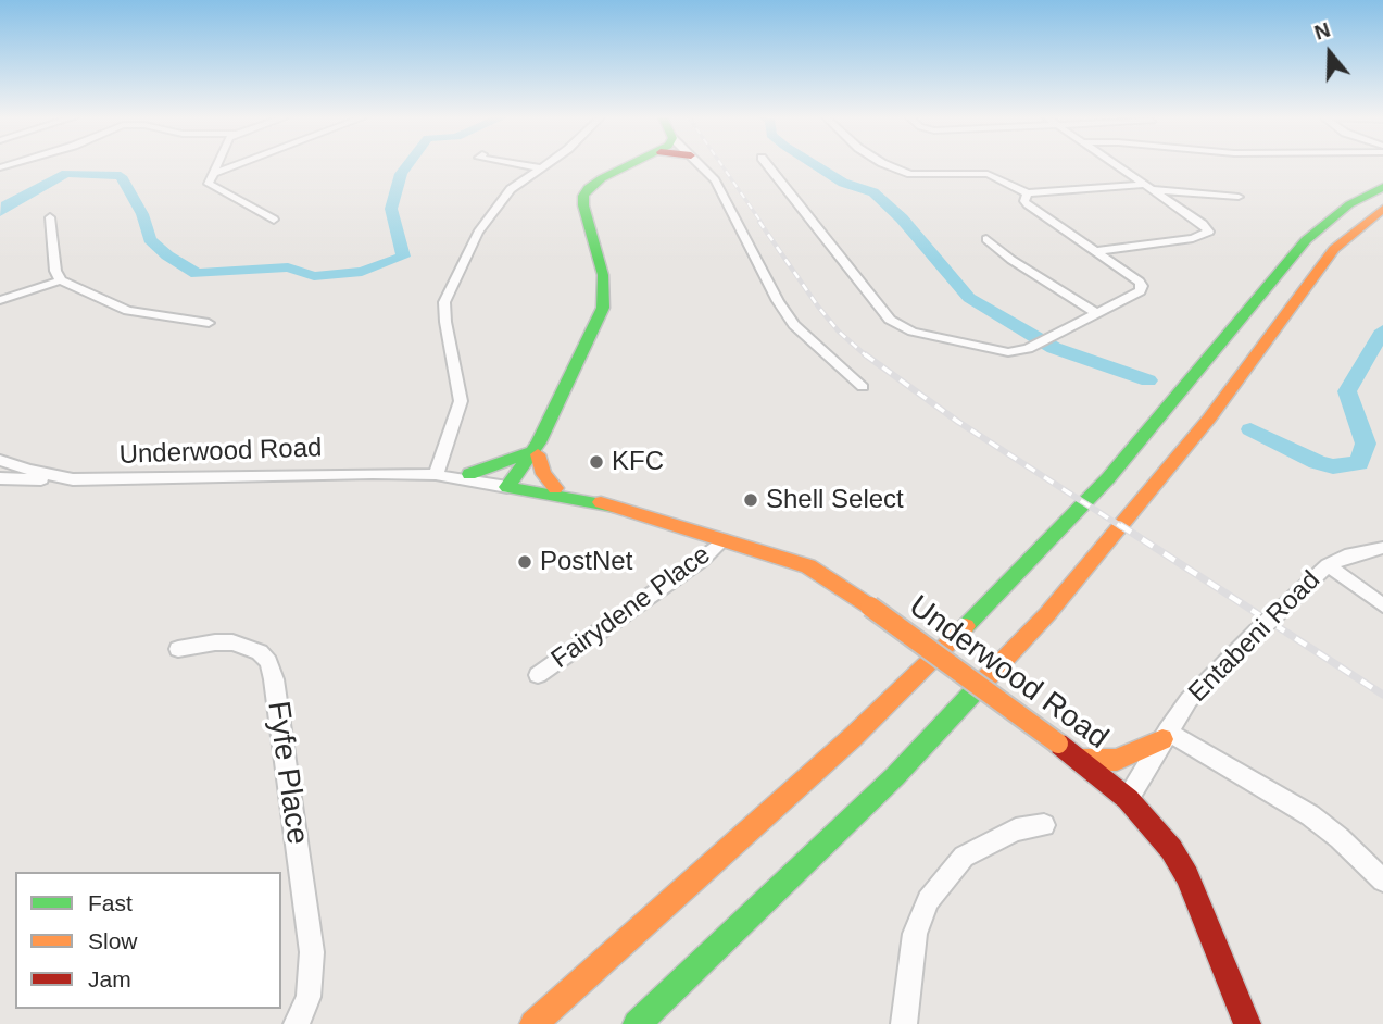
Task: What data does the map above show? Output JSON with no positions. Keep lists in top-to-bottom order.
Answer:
{
  "streets": {
    "main road": ["Underwood Road"],
    "street": ["Fairydene Place", "Entabeni Road", "Fyfe Place"]
  },
  "crossings": [
    ["Underwood Road", "Fairydene Place"],
    ["Underwood Road", "Entabeni Road"]
  ],
  "places": ["KFC", "Shell Select", "PostNet"],
  "legend": ["Fast", "Slow", "Jam"],
  "north": "top"
}
